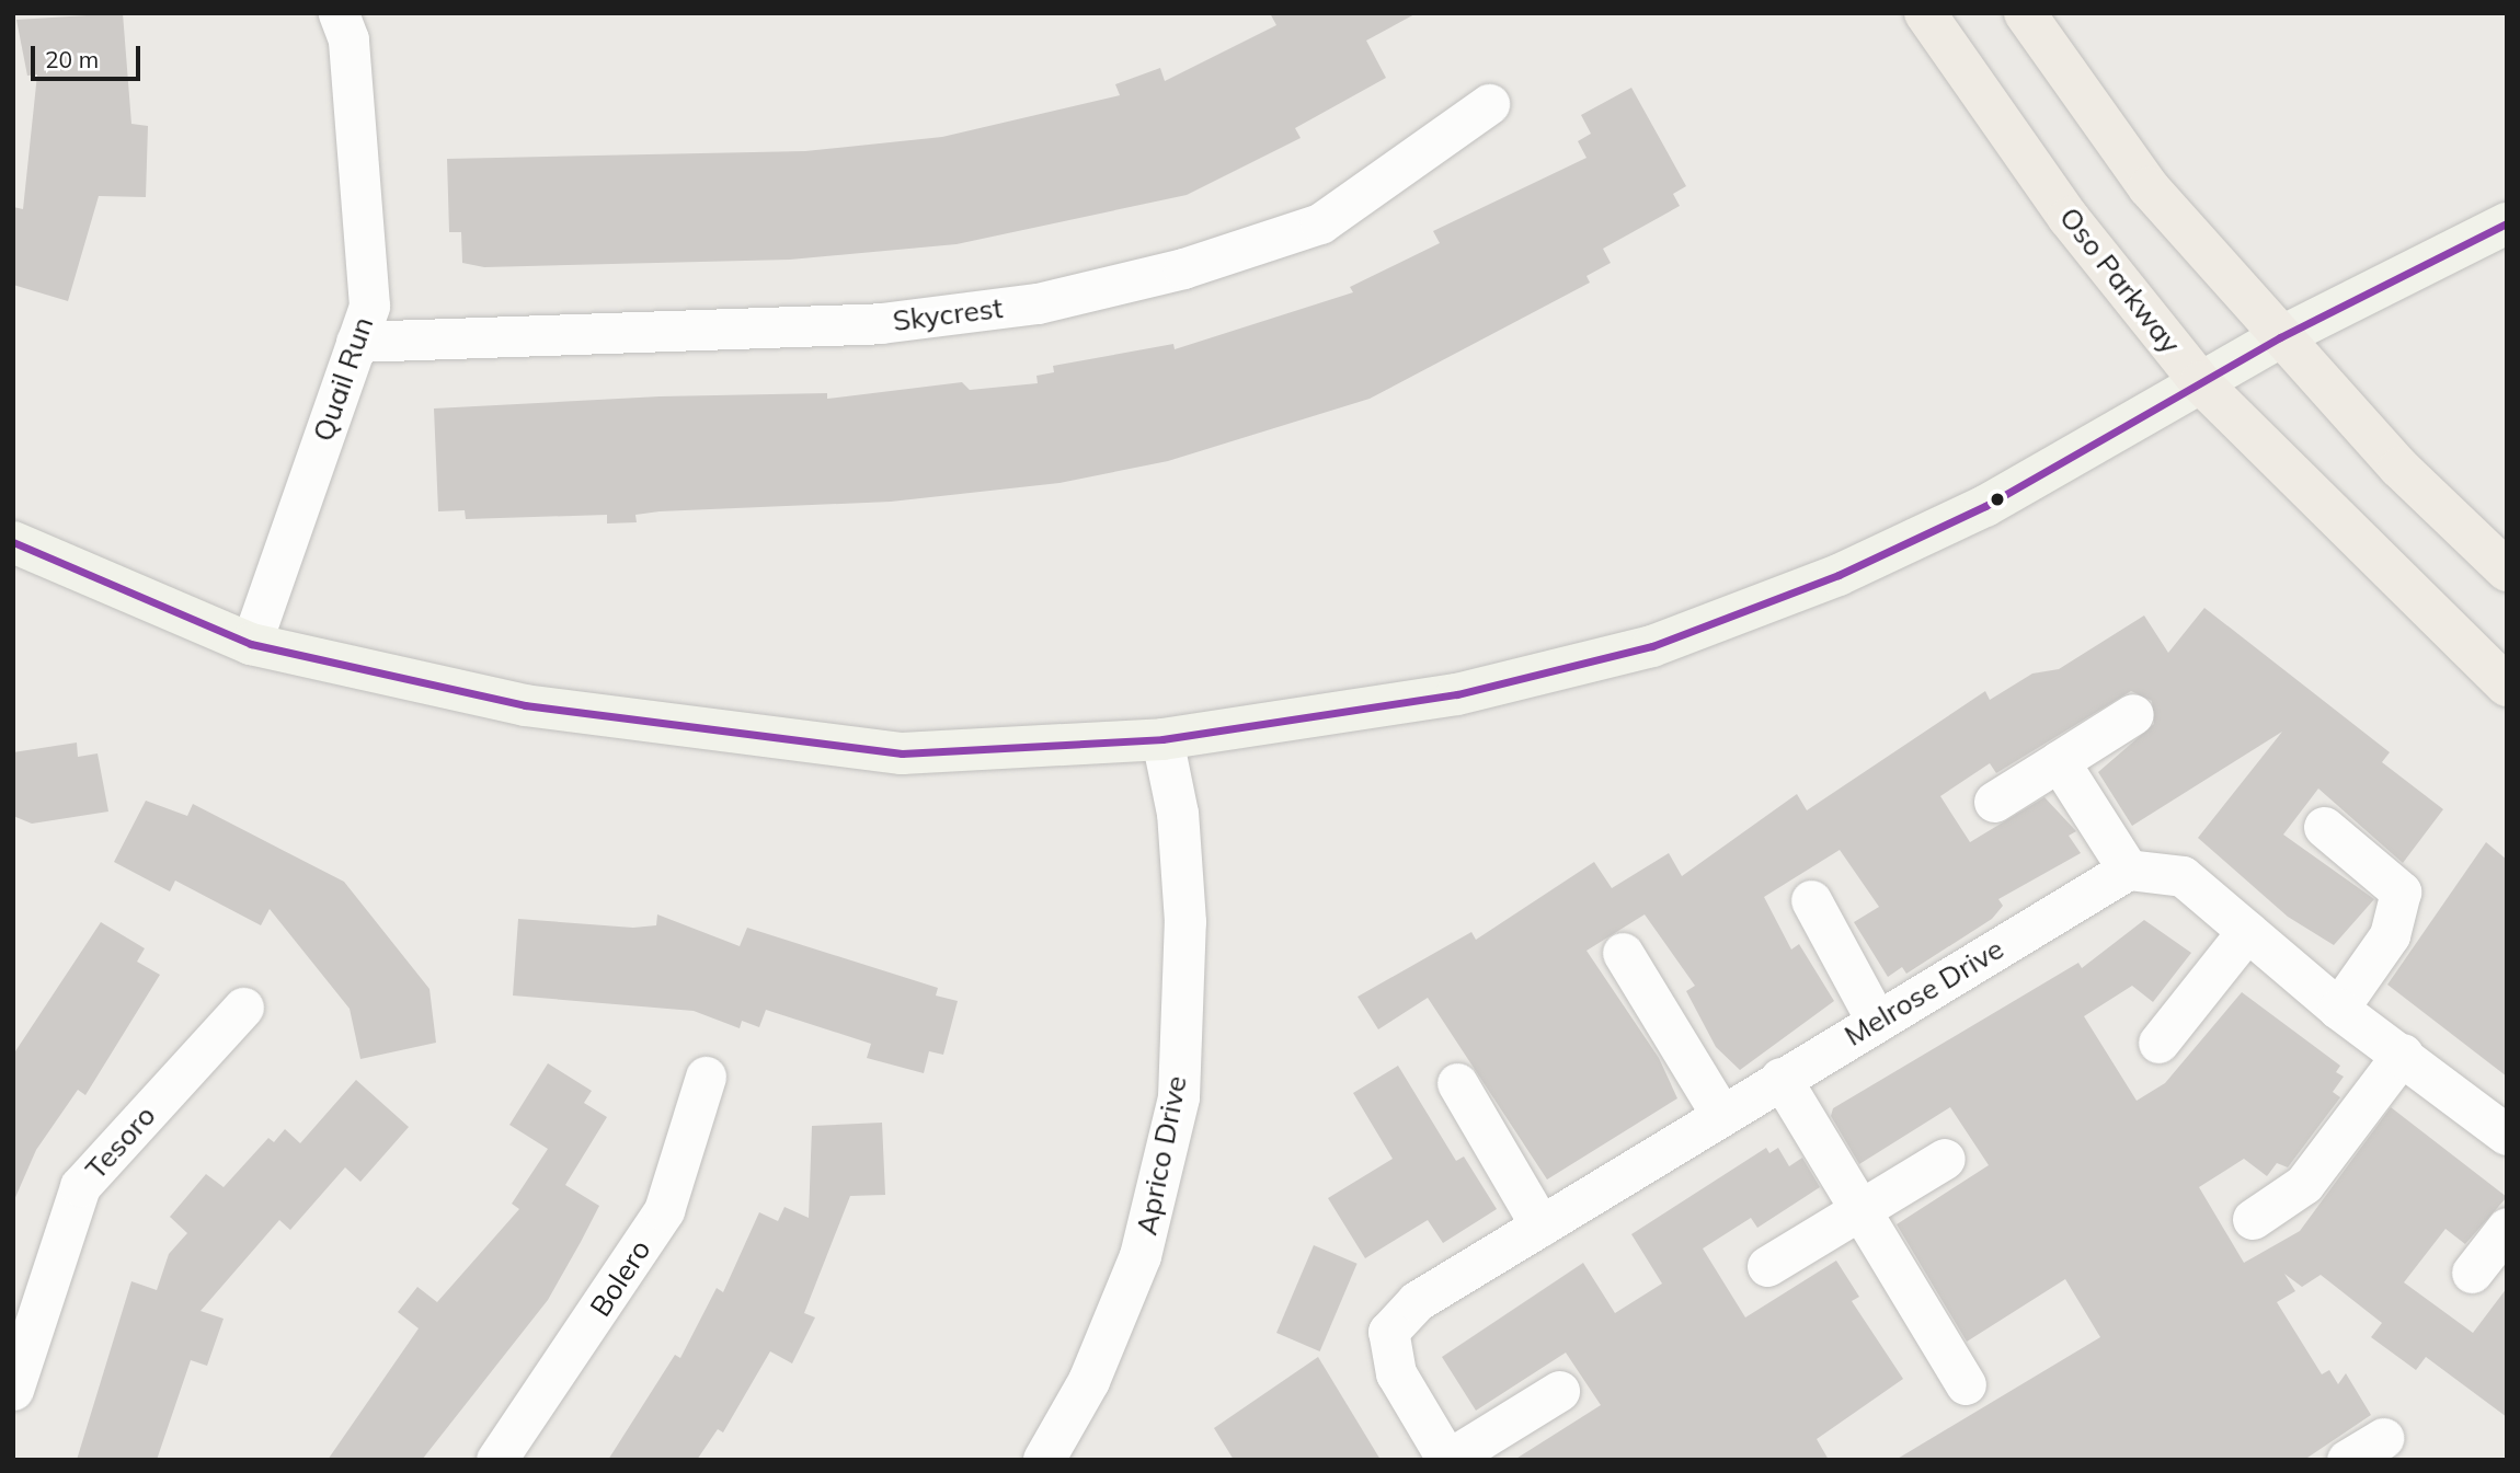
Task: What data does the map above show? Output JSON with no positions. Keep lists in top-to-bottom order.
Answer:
{
  "streets": {
    "main road": ["Oso Parkway"],
    "street": [
      "Skycrest",
      "Quail Run",
      "Melrose Drive",
      "Tesoro",
      "Aprico Drive",
      "Bolero"
    ]
  },
  "crossings": [
    ["Skycrest", "Quail Run"]
  ],
  "scale_bar": "20 m"
}
